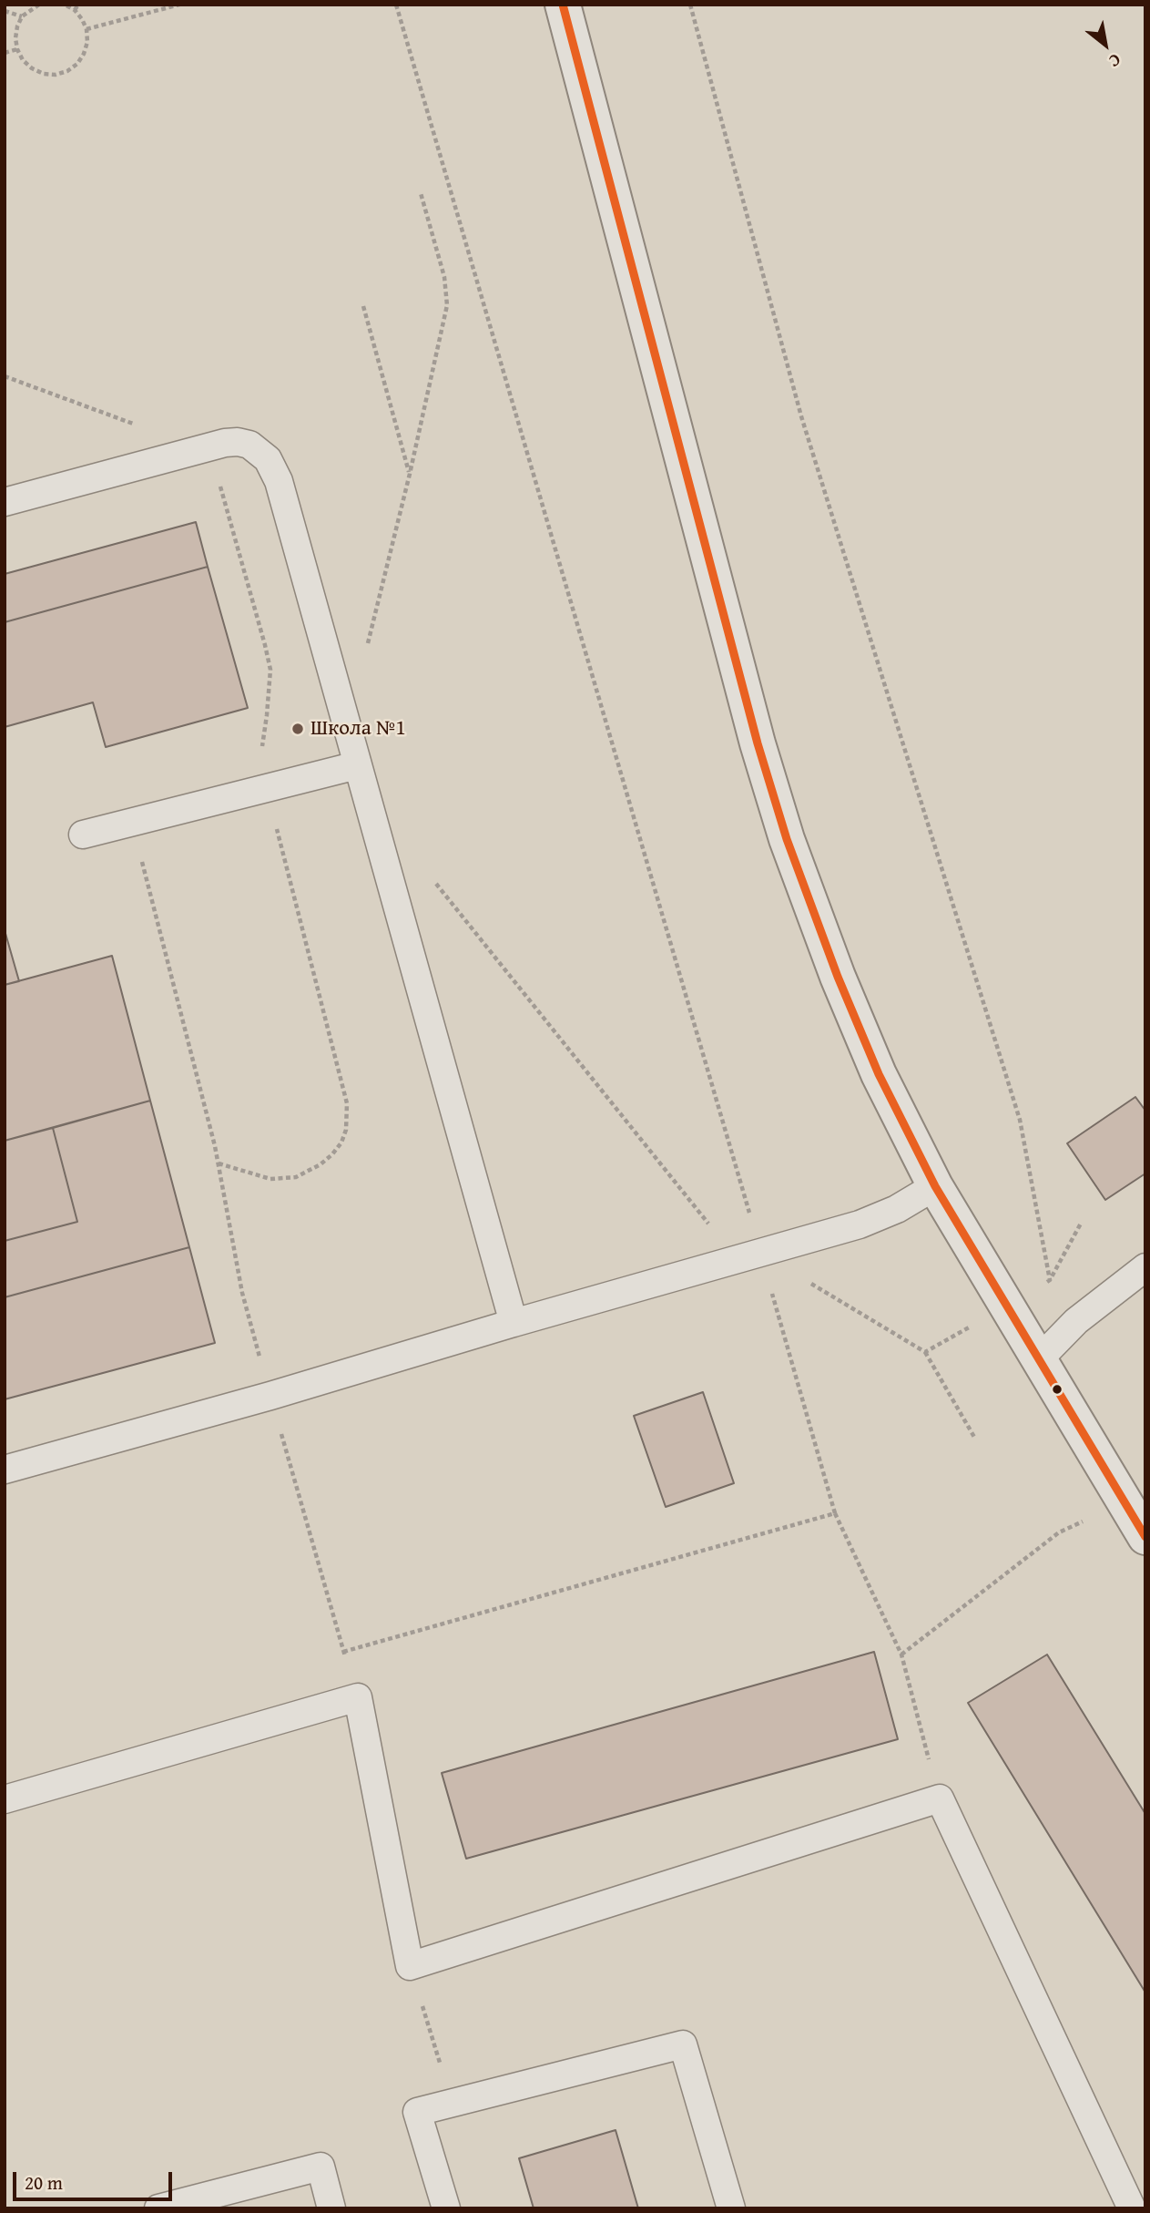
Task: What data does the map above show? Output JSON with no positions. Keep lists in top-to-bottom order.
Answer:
{
  "places": ["Школа №1"],
  "scale_bar": "20 m",
  "north": "bottom right"
}
